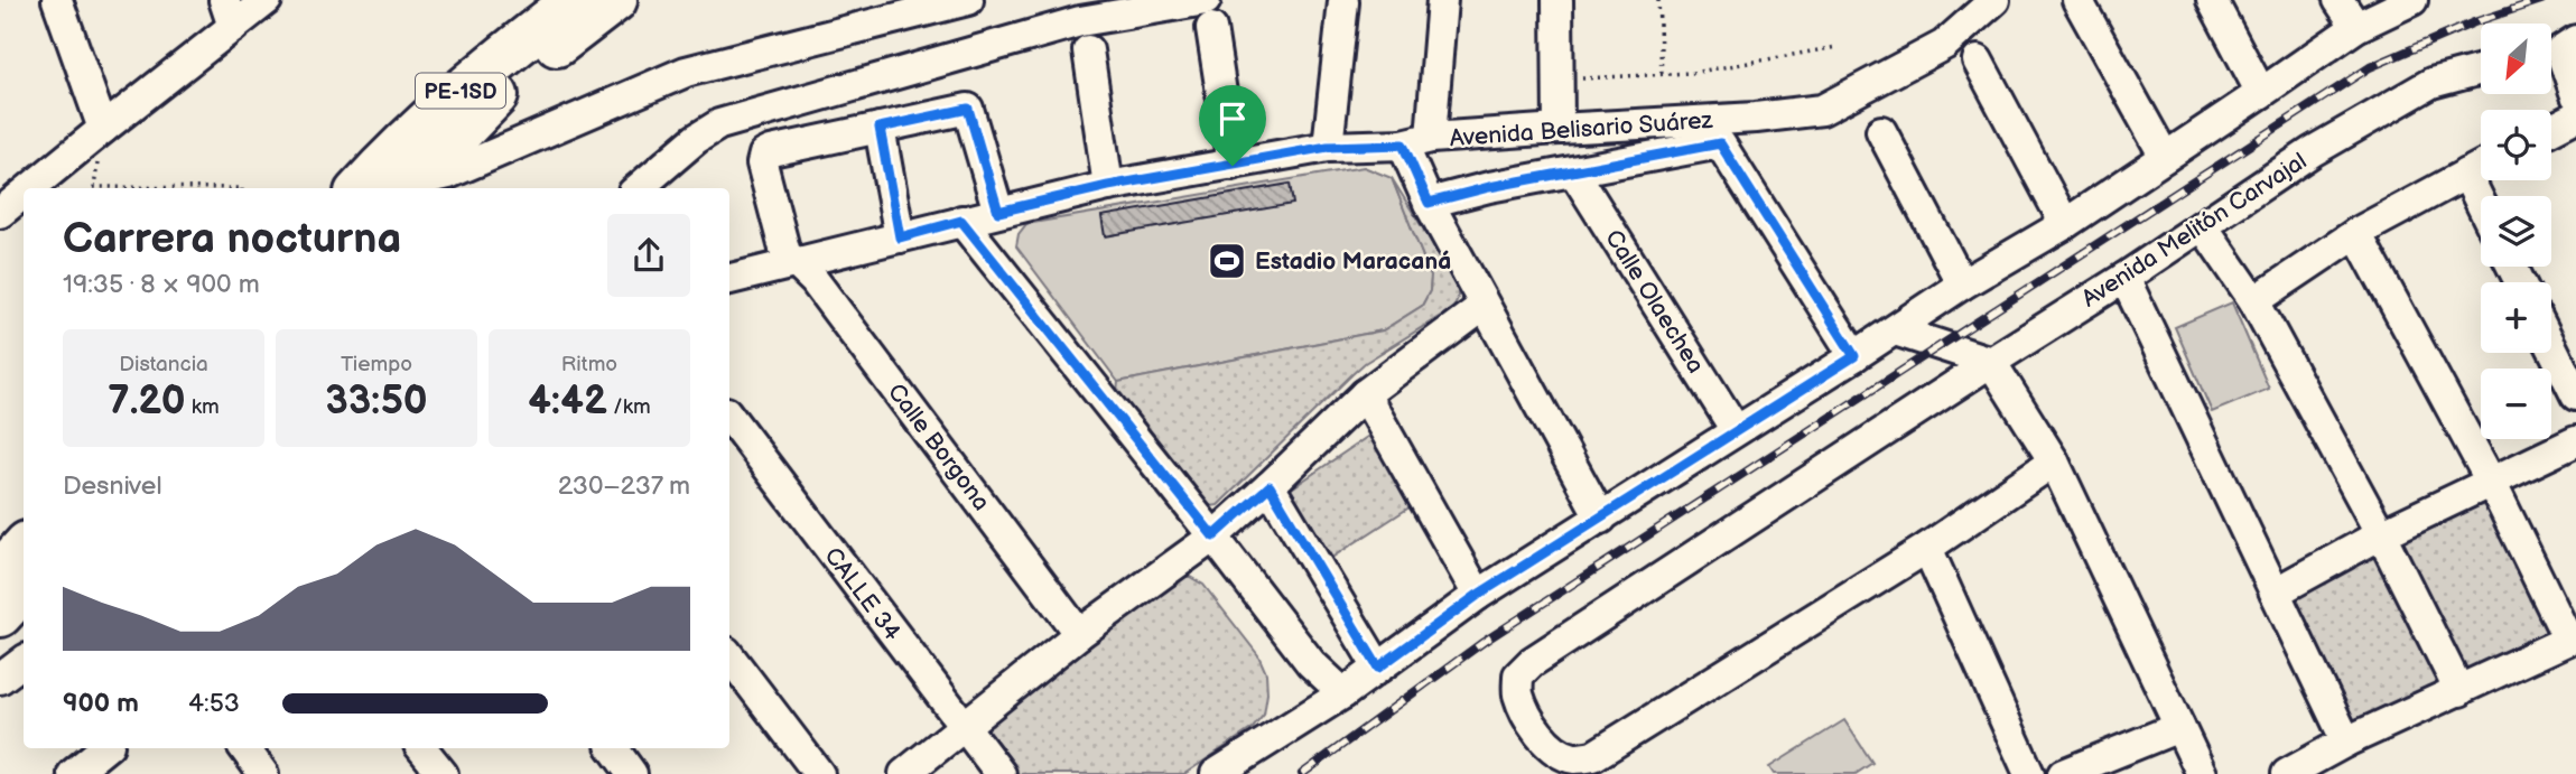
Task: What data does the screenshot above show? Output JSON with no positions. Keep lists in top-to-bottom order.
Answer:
{
  "streets": {
    "highway": ["PE-1SD"],
    "street": [
      "Avenida Belisario Suárez",
      "Avenida Melitón Carvajal",
      "Calle Olaechea",
      "Calle Borgona",
      "CALLE 34"
    ]
  },
  "crossings": [
    ["Avenida Belisario Suárez", "Calle Borgona"]
  ],
  "places": {
    "sports": ["Estadio Maracaná"]
  },
  "north": "bottom left",
  "page": {
    "map_buttons": ["+", "−"],
    "heading": ["Carrera nocturna", "19:35 · 8 × 900 m"],
    "stats": [
      ["Distancia", "7.20 km"],
      ["Tiempo", "33:50"],
      ["Ritmo", "4:42 /km"]
    ],
    "chart": ["Desnivel", "230–237 m"],
    "list": [
      {
        "name": "900 m",
        "note": "4:53"
      }
    ]
  }
}
